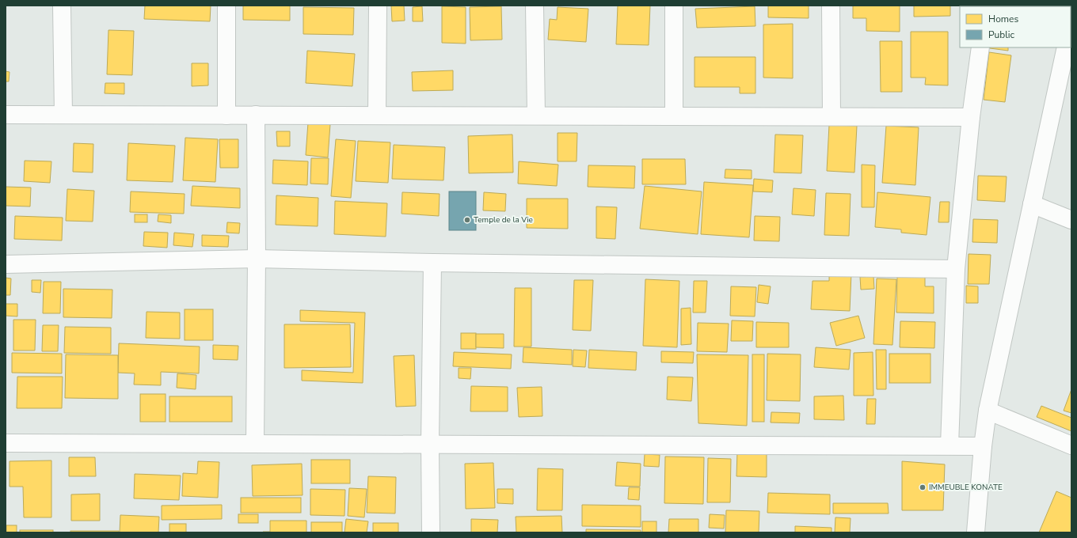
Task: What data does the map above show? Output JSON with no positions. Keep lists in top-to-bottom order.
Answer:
{
  "places": ["Temple de la Vie", "IMMEUBLE KONATE"],
  "legend": ["Homes", "Public"]
}
